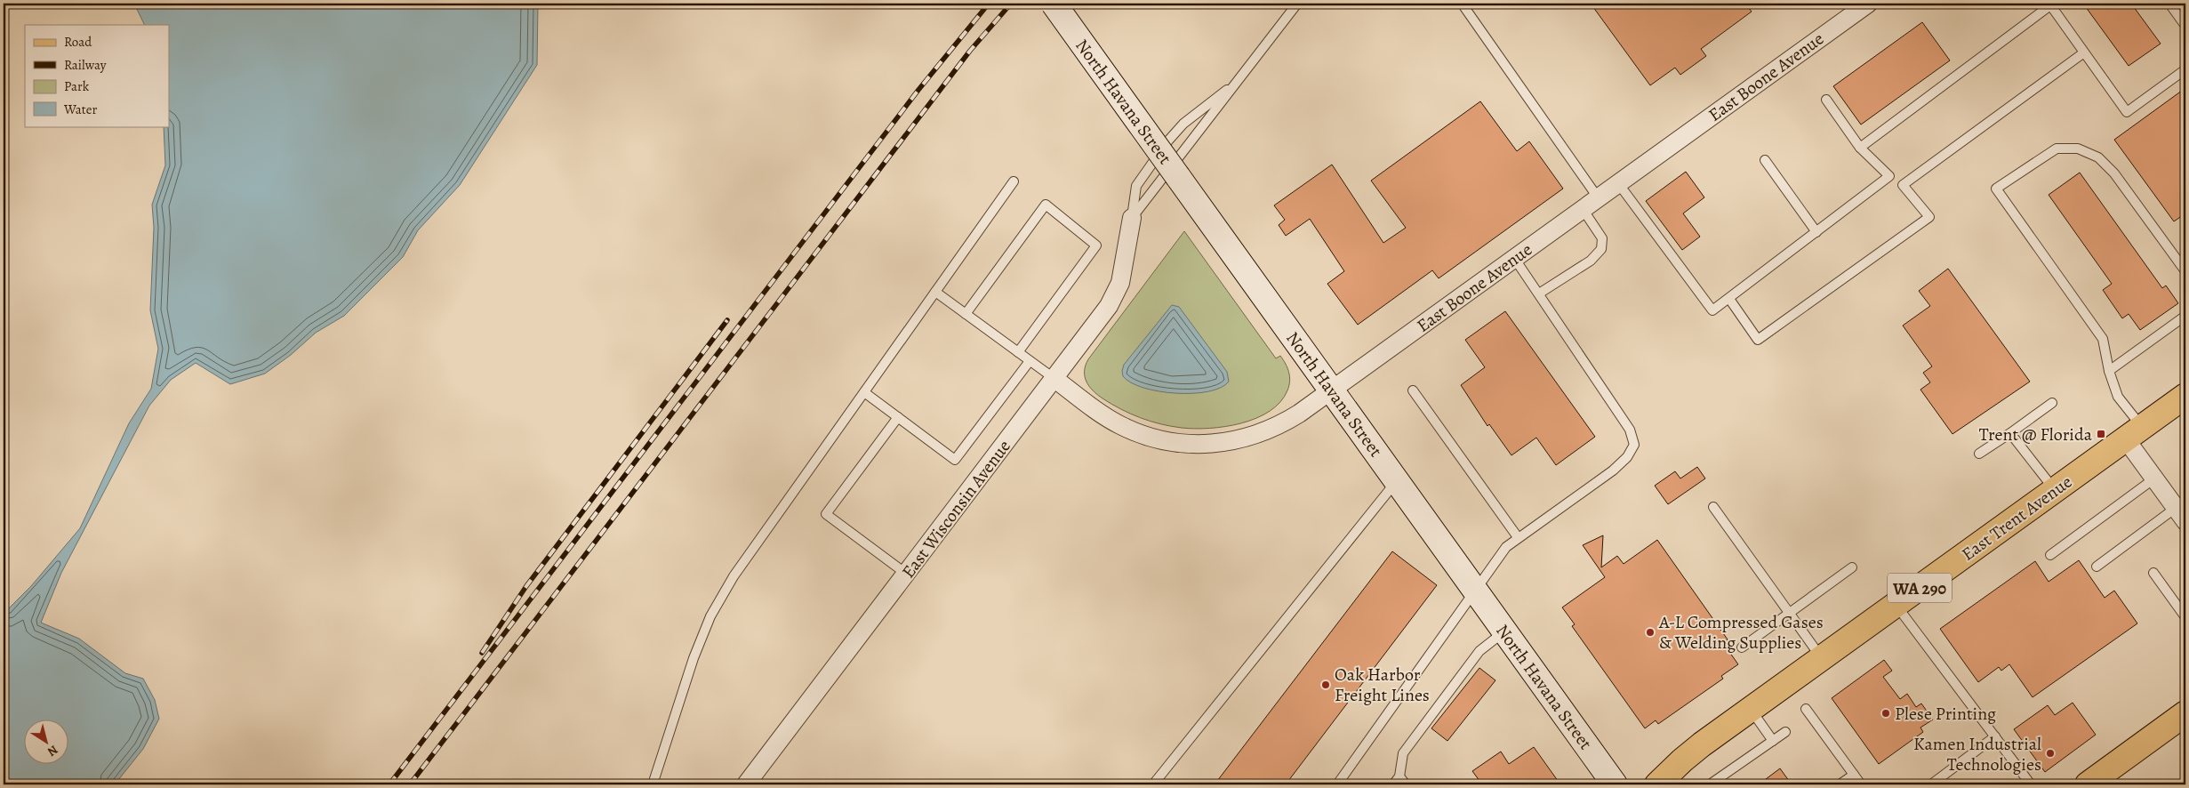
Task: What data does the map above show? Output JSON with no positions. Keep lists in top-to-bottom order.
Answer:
{
  "streets": {
    "main road": ["East Trent Avenue", "WA 290"],
    "street": ["East Boone Avenue", "North Havana Street", "East Wisconsin Avenue"]
  },
  "crossings": [
    ["East Boone Avenue", "North Havana Street"],
    ["East Boone Avenue", "East Wisconsin Avenue"]
  ],
  "places": {
    "transit": ["Trent @ Florida"],
    "other": [
      "A-L Compressed Gases & Welding Supplies",
      "Oak Harbor Freight Lines",
      "Plese Printing",
      "Kamen Industrial Technologies"
    ]
  },
  "legend": [
    "Road",
    "Railway",
    "Park",
    "Water"
  ],
  "north": "bottom right"
}
